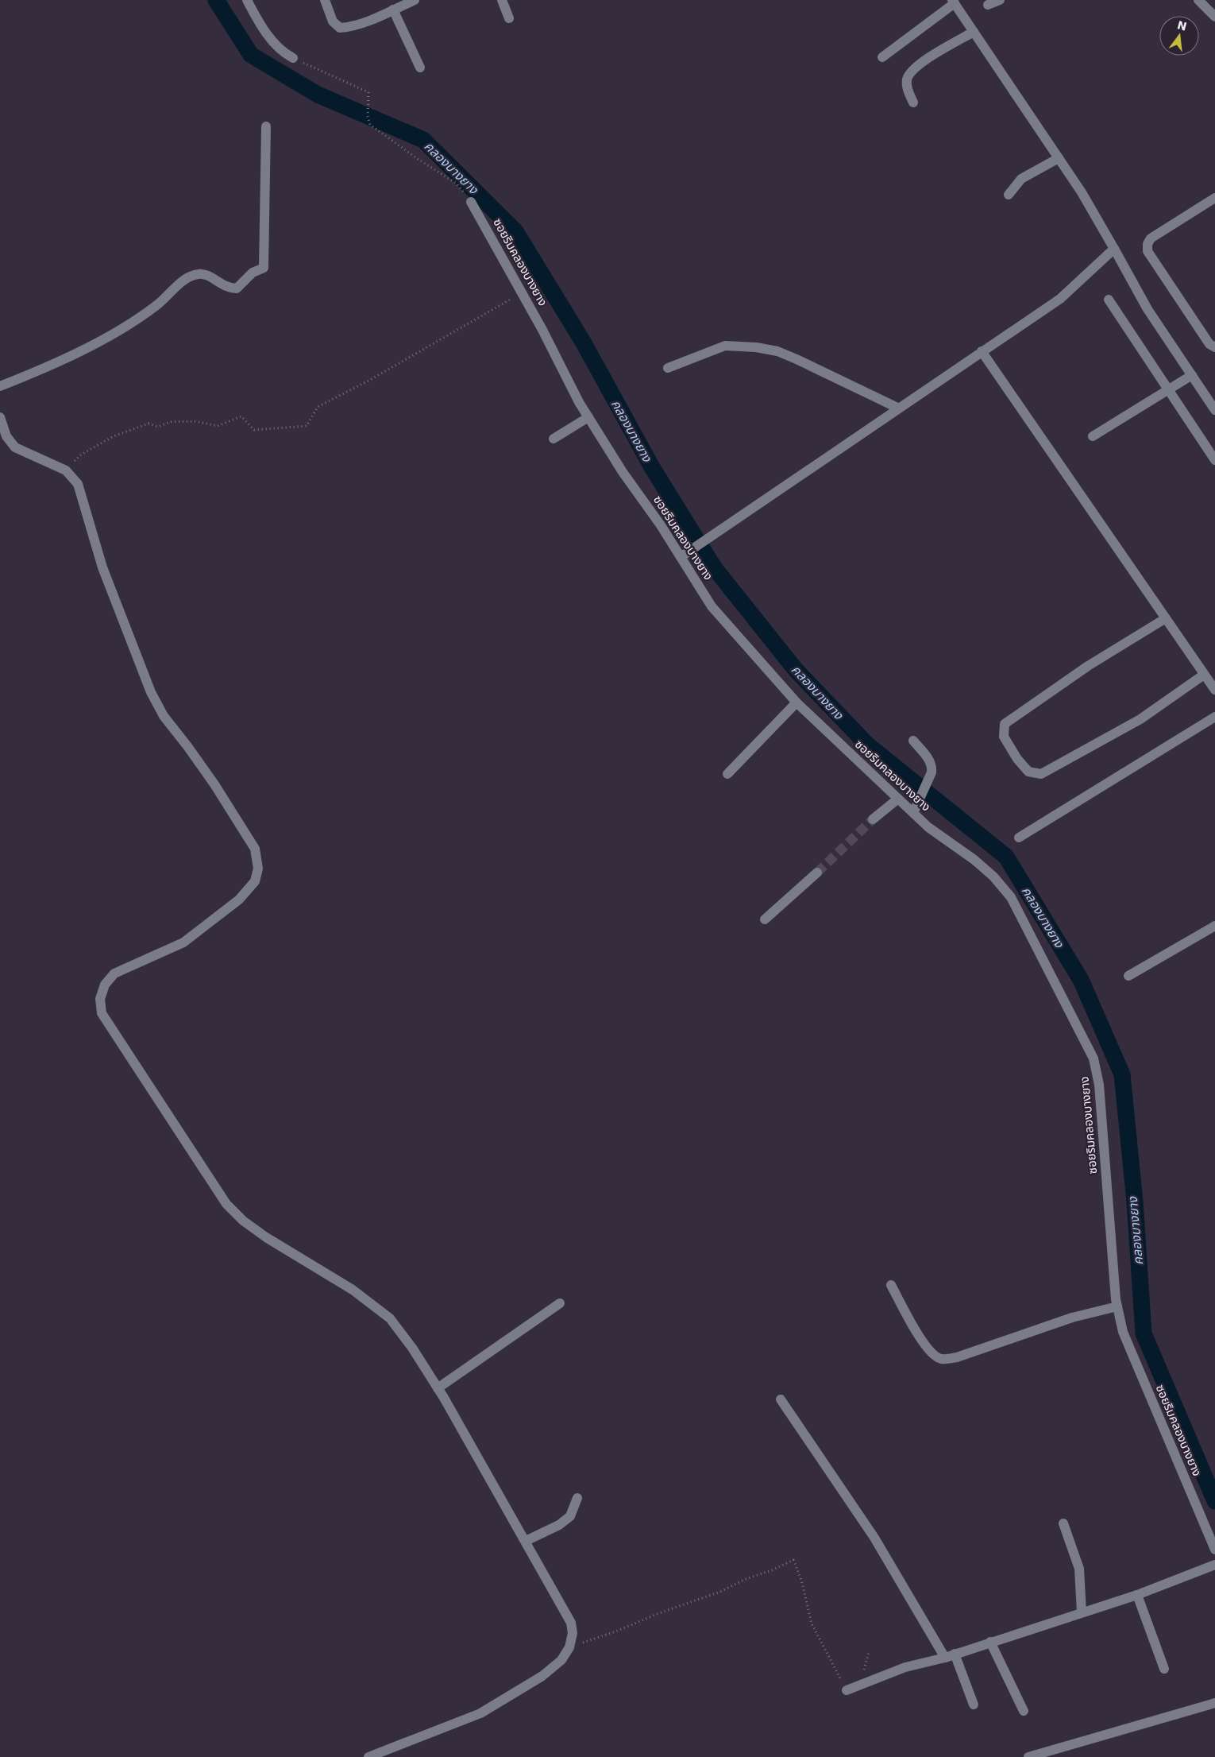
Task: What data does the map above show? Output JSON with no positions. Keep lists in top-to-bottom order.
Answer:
{
  "streets": {
    "street": ["ซอยริมคลองบางยาง"]
  },
  "water": ["คลองบางยาง"],
  "north": "top"
}
